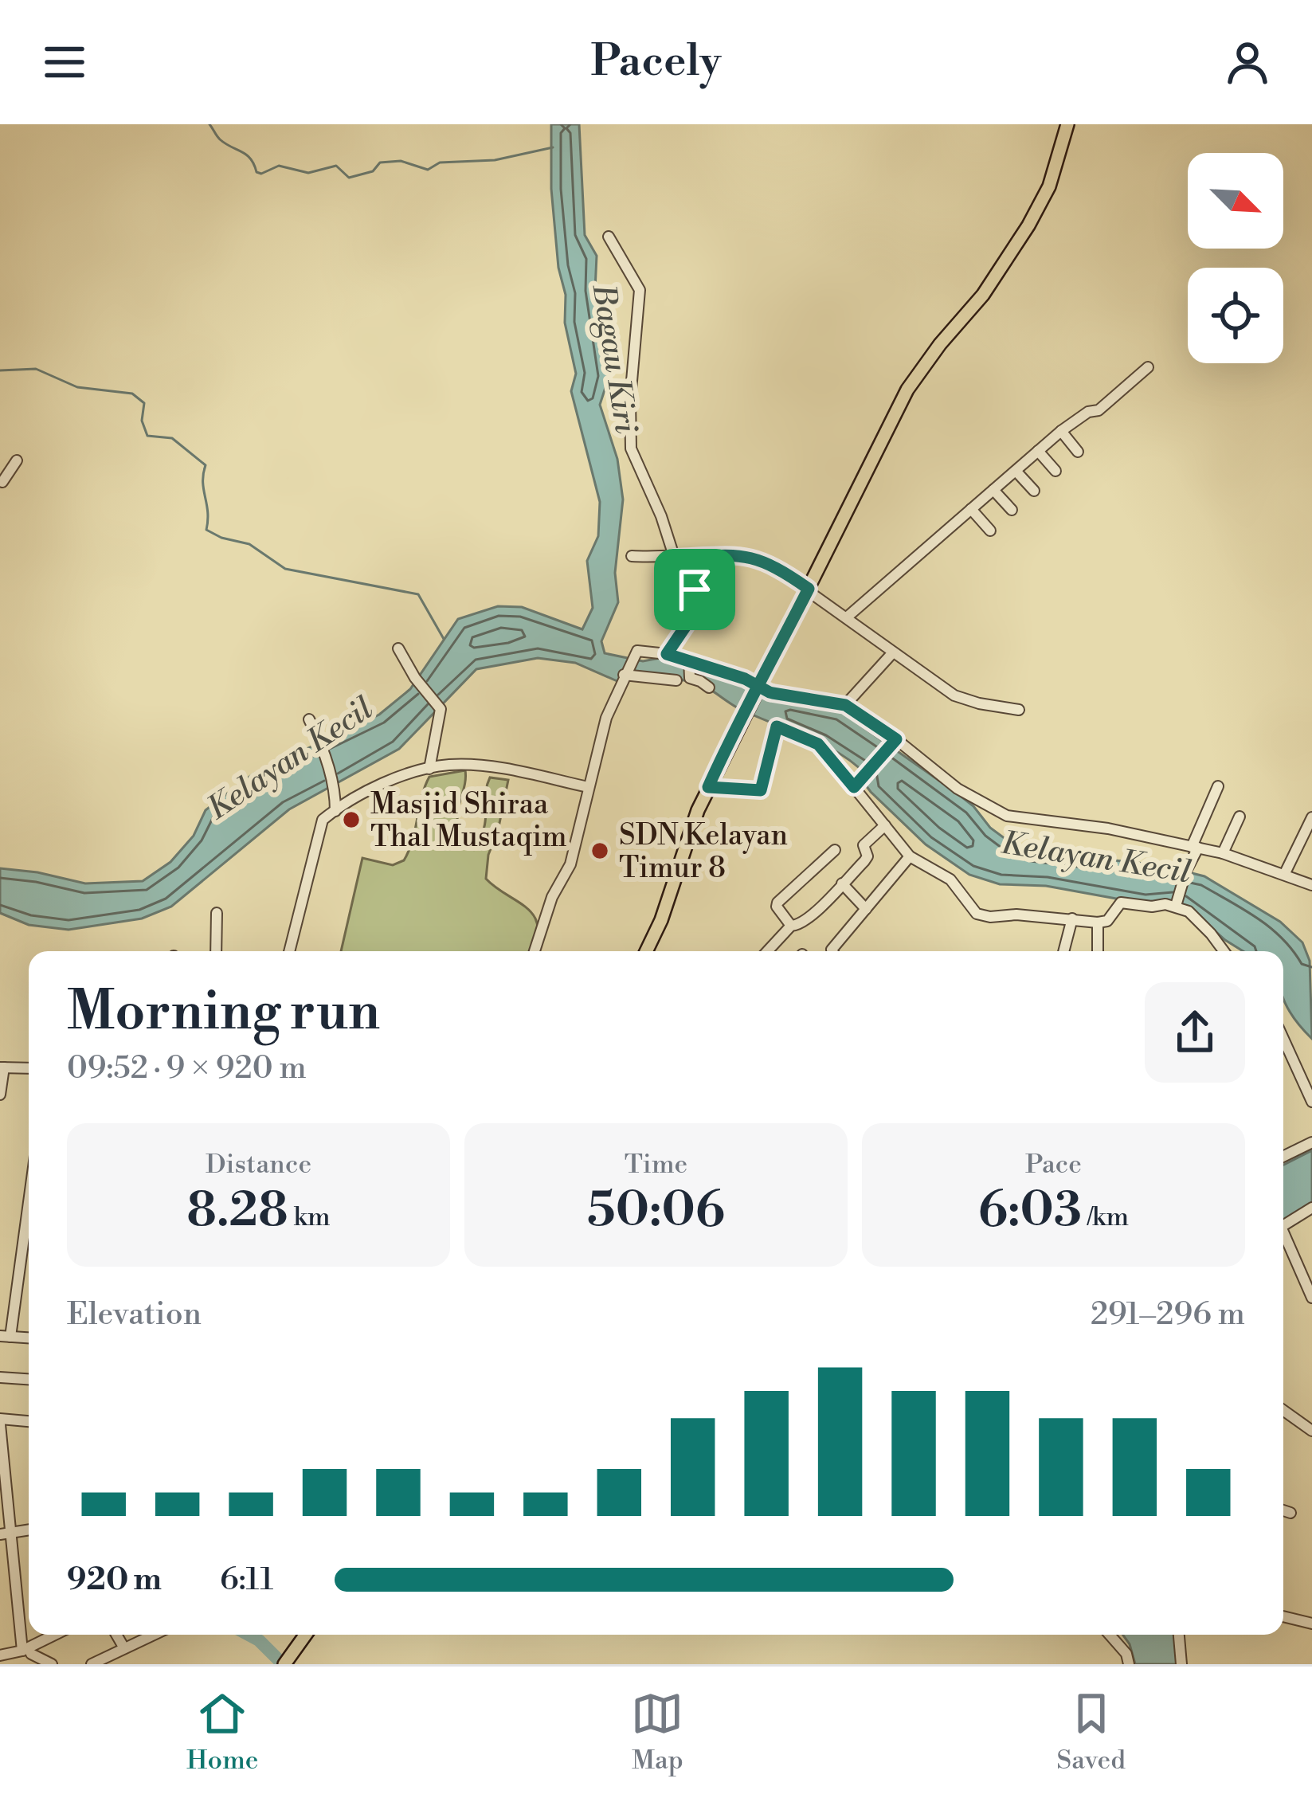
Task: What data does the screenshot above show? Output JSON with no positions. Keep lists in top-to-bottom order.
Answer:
{
  "water": ["Bagau Kiri", "Kelayan Kecil"],
  "places": ["Masjid Shiraa Thal Mustaqim", "SDN Kelayan Timur 8"],
  "north": "bottom right",
  "page": {
    "header": "Pacely",
    "heading": ["Morning run", "09:52 · 9 × 920 m"],
    "stats": [
      ["Distance", "8.28 km"],
      ["Time", "50:06"],
      ["Pace", "6:03 /km"]
    ],
    "chart": ["Elevation", "291–296 m"],
    "list": [
      {
        "name": "920 m",
        "note": "6:11"
      }
    ],
    "tabs": ["Home", "Map", "Saved"]
  }
}
